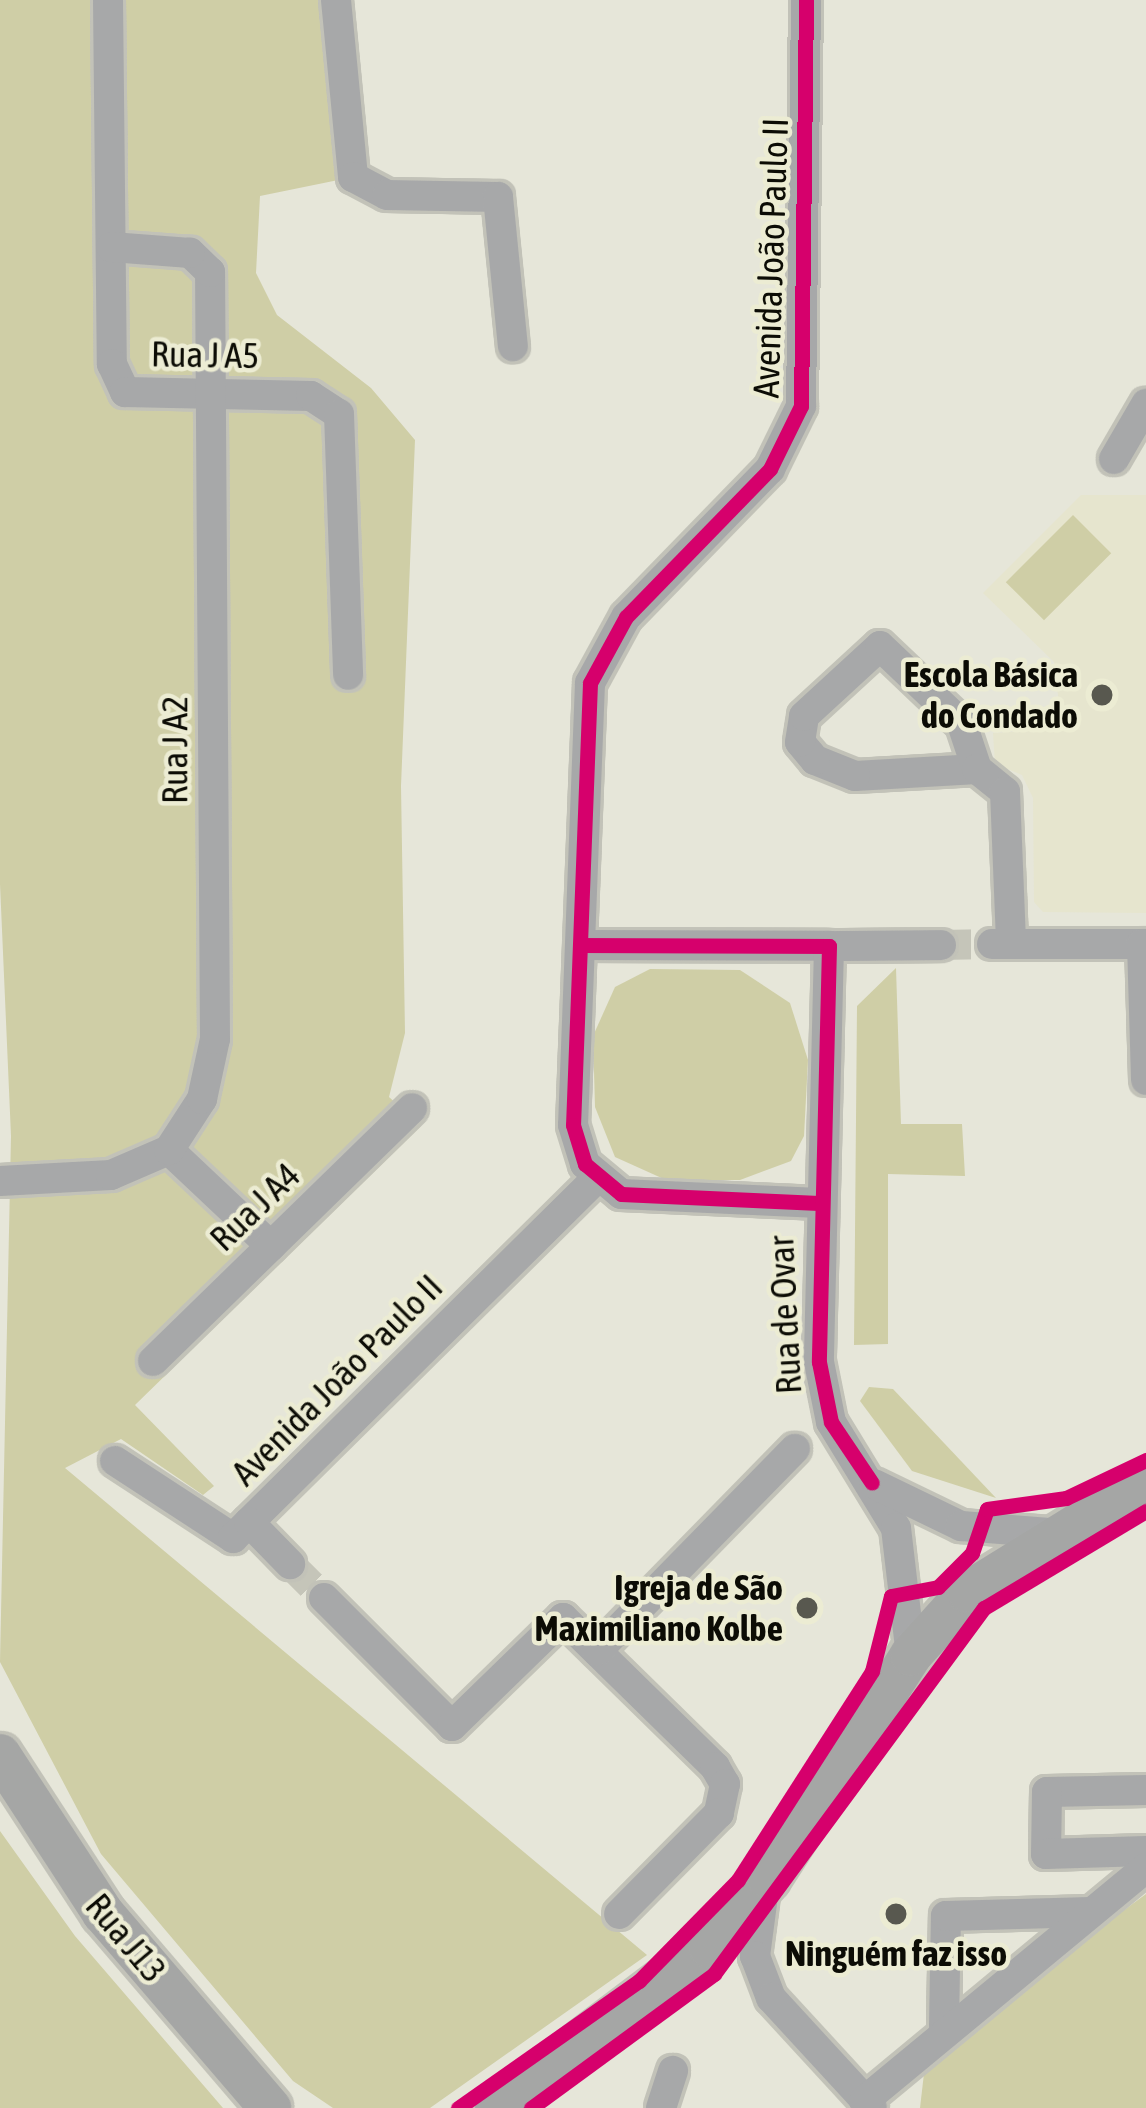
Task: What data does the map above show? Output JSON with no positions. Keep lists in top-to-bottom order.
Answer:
{
  "streets": {
    "main road": ["Rua J13"],
    "street": [
      "Avenida João Paulo II",
      "Rua J A5",
      "Rua J A2",
      "Rua J A4",
      "Rua de Ovar"
    ]
  },
  "crossings": [
    ["Rua J A5", "Rua J A2"]
  ],
  "places": ["Escola Básica do Condado", "Igreja de São Maximiliano Kolbe", "Ninguém faz isso"]
}
